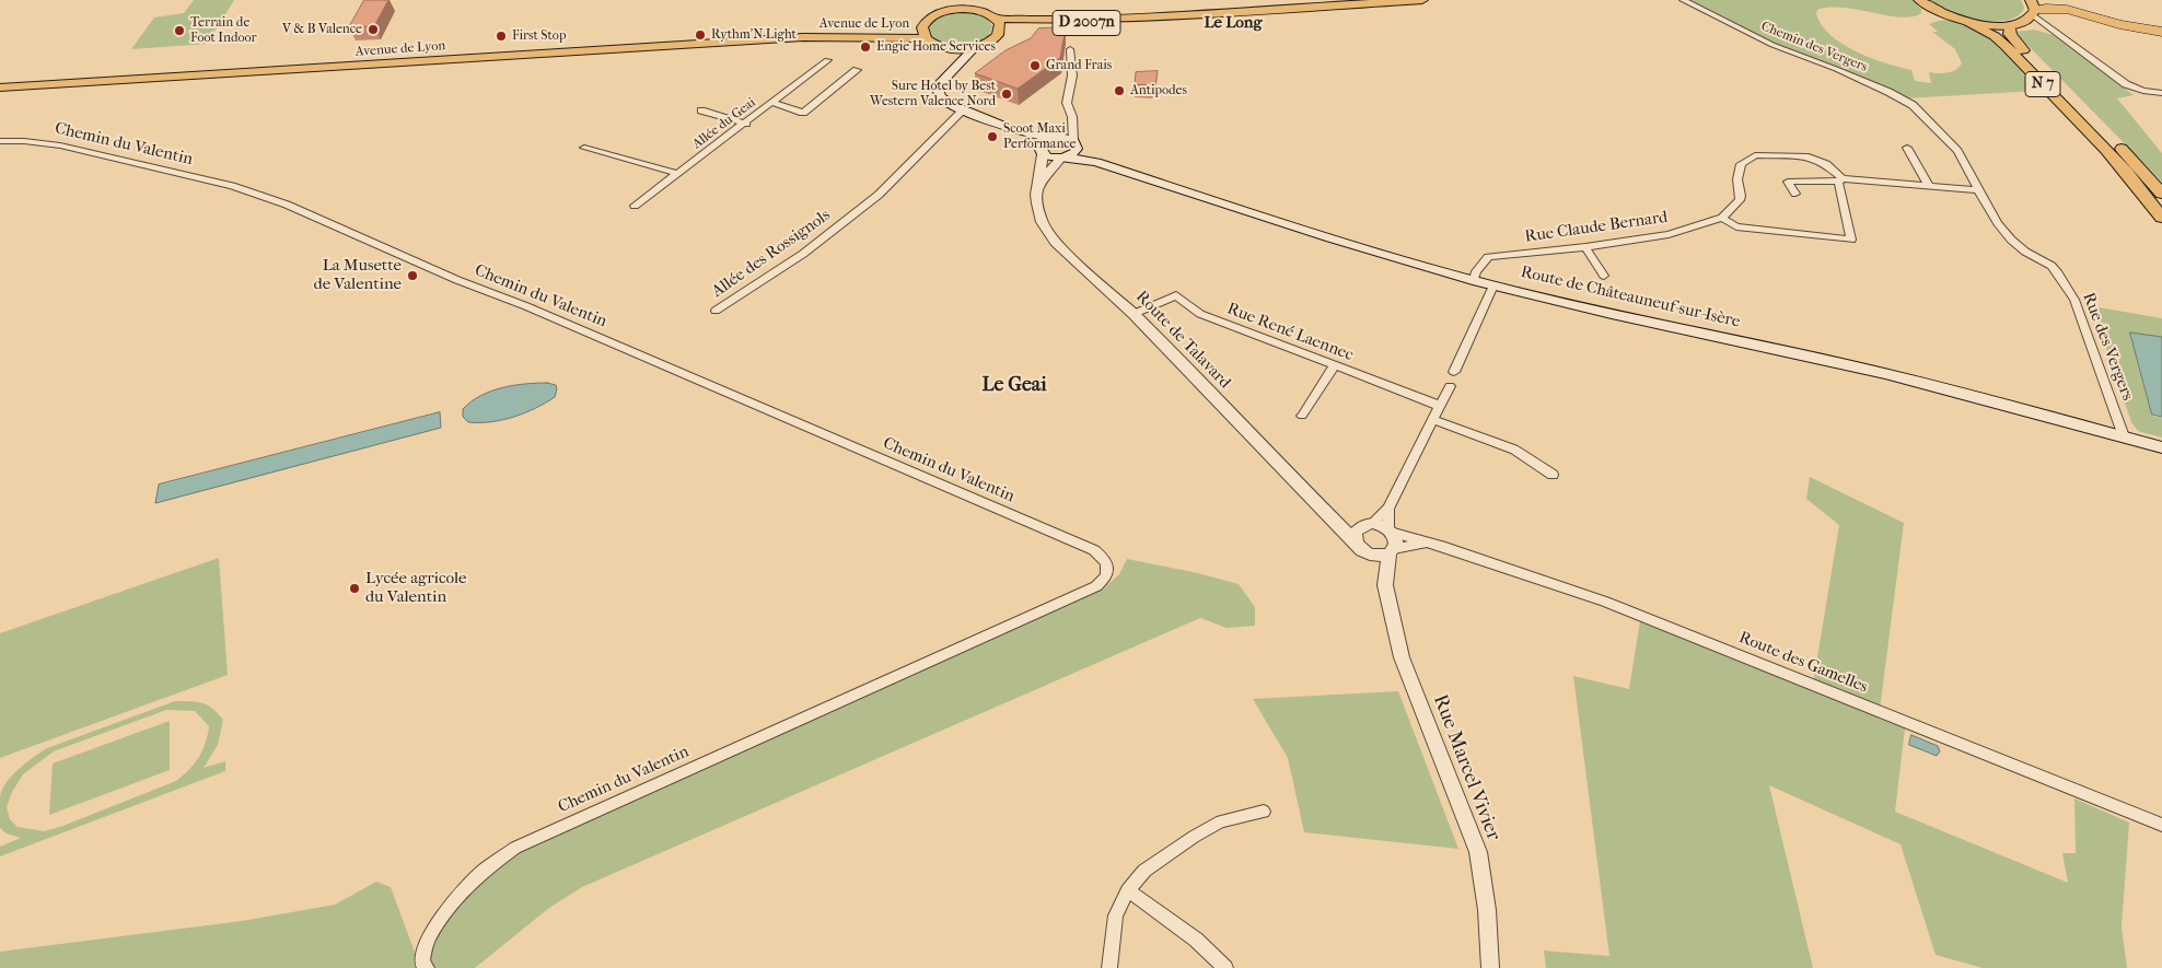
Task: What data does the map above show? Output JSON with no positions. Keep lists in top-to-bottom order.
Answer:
{
  "streets": {
    "highway": ["N 7"],
    "main road": ["D 2007n", "Avenue de Lyon", "Route de Châteauneuf-sur-Isère"],
    "street": [
      "Chemin des Vergers",
      "Allée du Geai",
      "Chemin du Valentin",
      "Rue Claude Bernard",
      "Allée des Rossignols",
      "Rue René Laennec",
      "Route de Talavard",
      "Rue des Vergers",
      "Route des Gamelles",
      "Rue Marcel Vivier"
    ]
  },
  "crossings": [
    ["Chemin des Vergers", "Rue des Vergers"],
    ["Rue Claude Bernard", "Route de Châteauneuf-sur-Isère"],
    ["Route de Châteauneuf-sur-Isère", "Route de Talavard"],
    ["Route de Châteauneuf-sur-Isère", "Rue des Vergers"],
    ["Rue René Laennec", "Route de Talavard"],
    ["Route de Talavard", "Route des Gamelles"],
    ["Route de Talavard", "Rue Marcel Vivier"],
    ["Route des Gamelles", "Rue Marcel Vivier"]
  ],
  "districts": ["Le Long", "Le Geai"],
  "places": [
    "V & B Valence",
    "Terrain de Foot Indoor",
    "Rythm'N Light",
    "First Stop",
    "Engie Home Services",
    "Grand Frais",
    "Antipodes",
    "Sure Hotel by Best Western Valence Nord",
    "Scoot Maxi Performance",
    "La Musette de Valentine",
    "Lycée agricole du Valentin"
  ]
}
